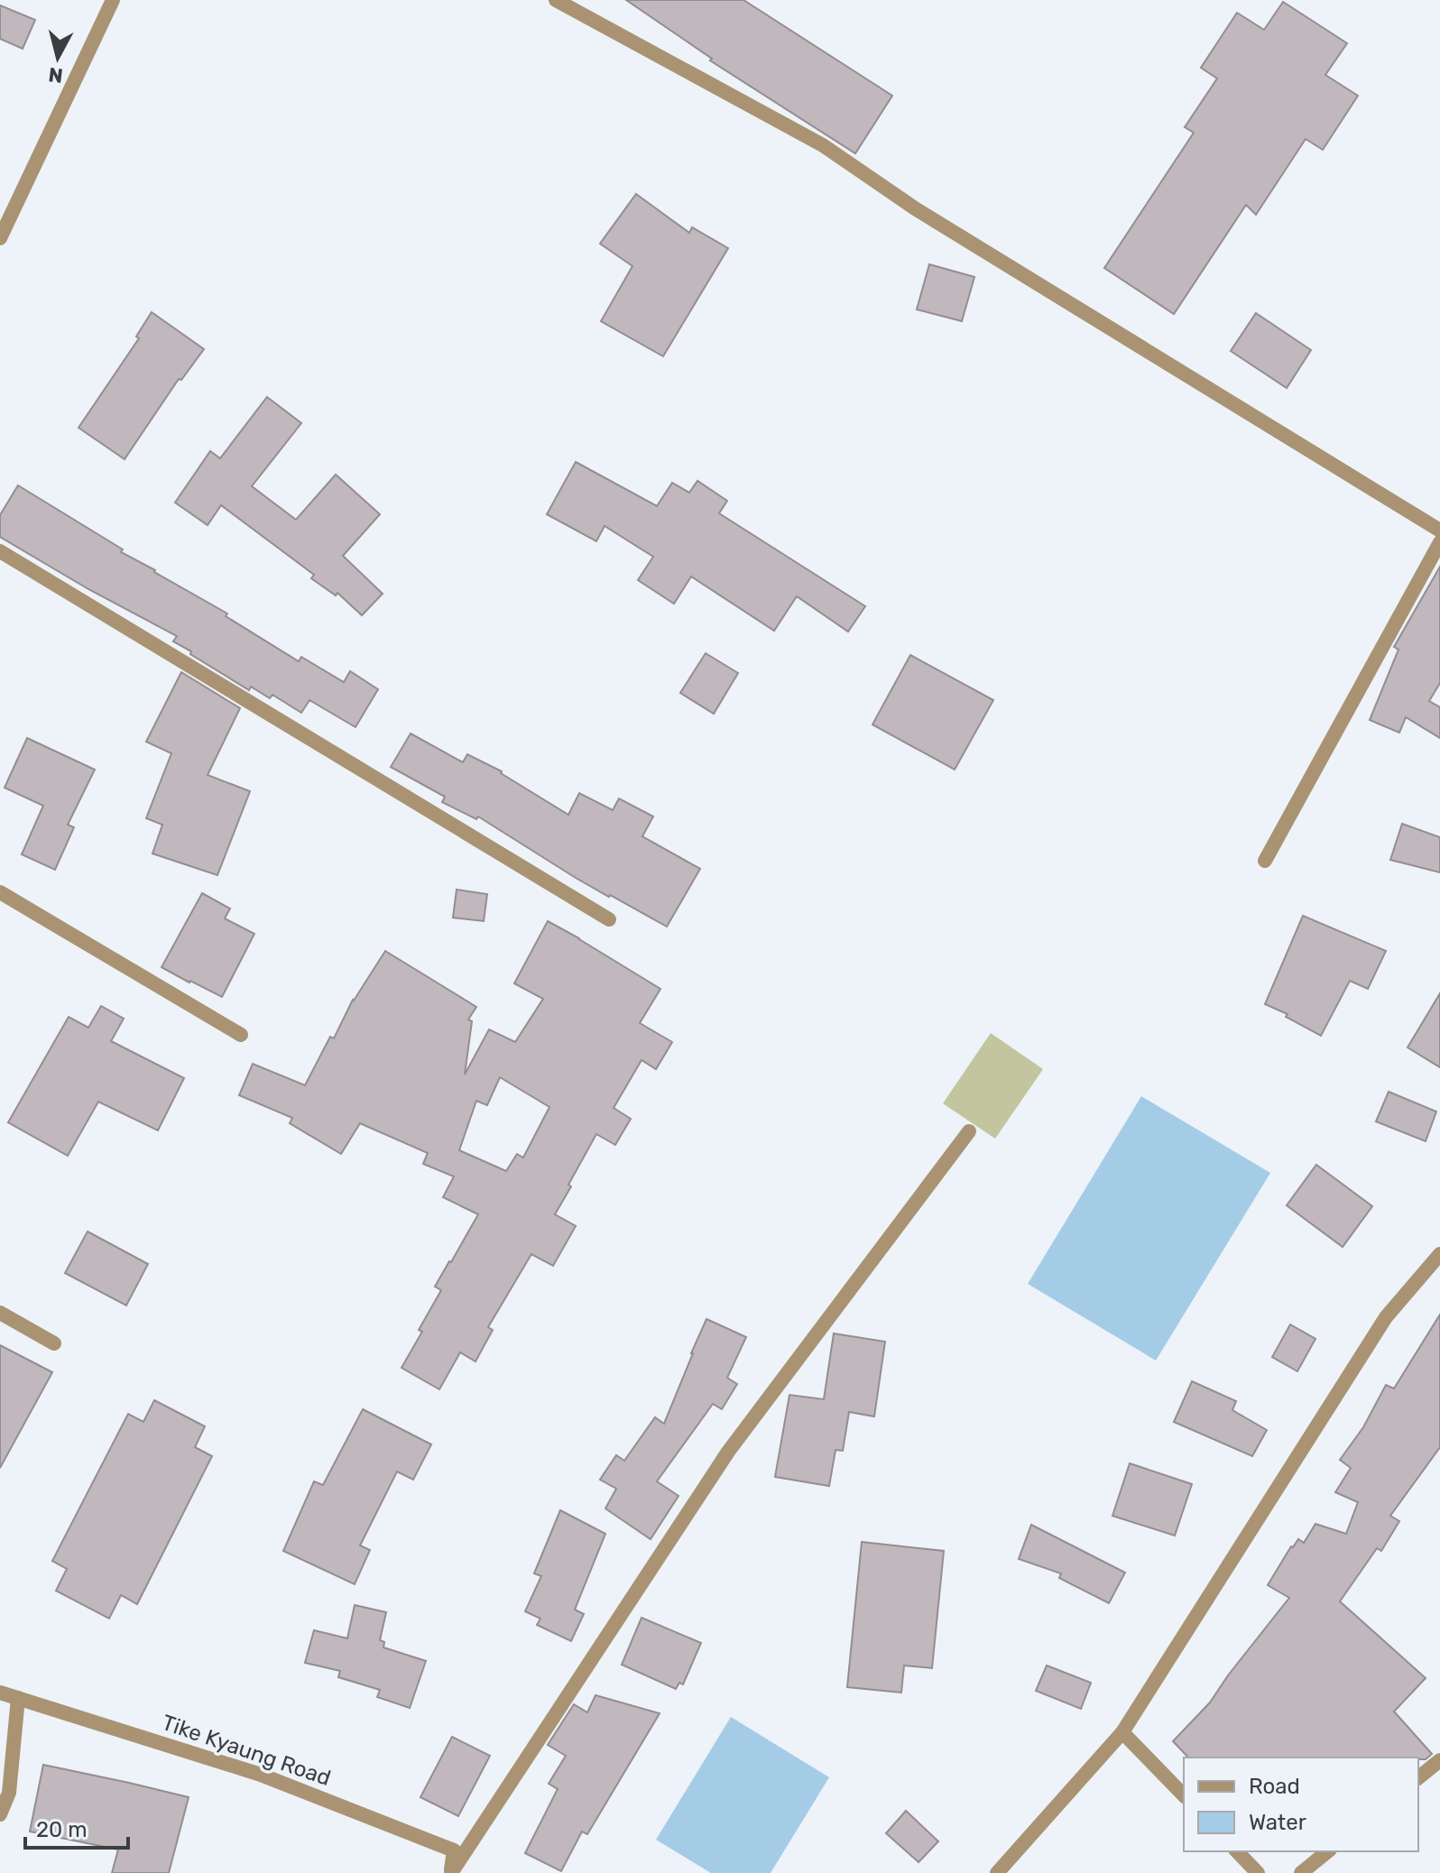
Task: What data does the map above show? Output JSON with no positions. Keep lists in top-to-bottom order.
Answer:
{
  "streets": {
    "street": ["Tike Kyaung Road"]
  },
  "legend": ["Road", "Water"],
  "scale_bar": "20 m",
  "north": "bottom"
}
